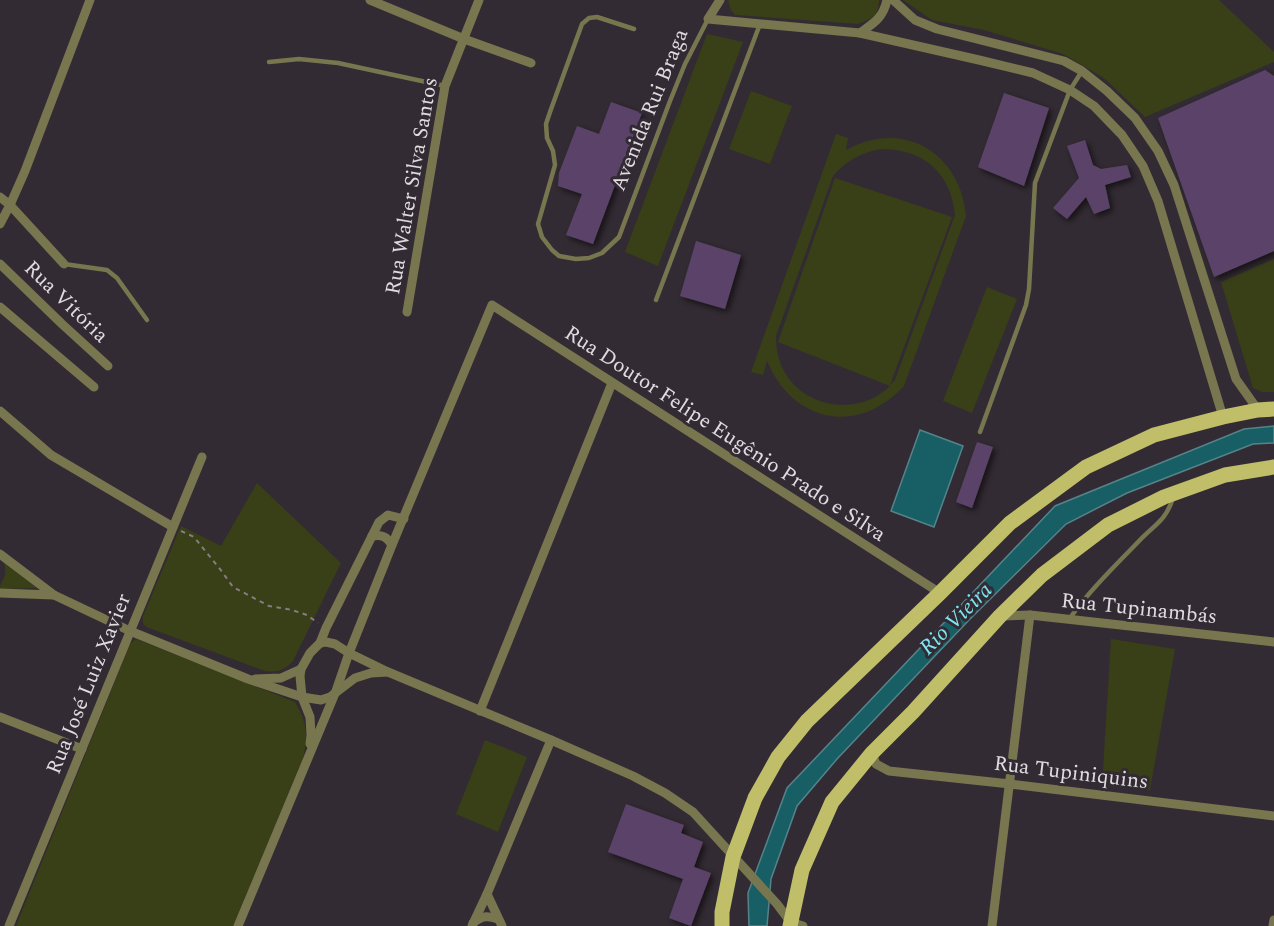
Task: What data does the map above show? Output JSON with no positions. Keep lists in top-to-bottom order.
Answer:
{
  "streets": {
    "street": [
      "Avenida Rui Braga",
      "Rua Walter Silva Santos",
      "Rua Vitória",
      "Rua Doutor Felipe Eugênio Prado e Silva",
      "Rua Tupinambás",
      "Rua José Luiz Xavier",
      "Rua Tupiniquins"
    ]
  },
  "water": ["Rio Vieira"]
}
